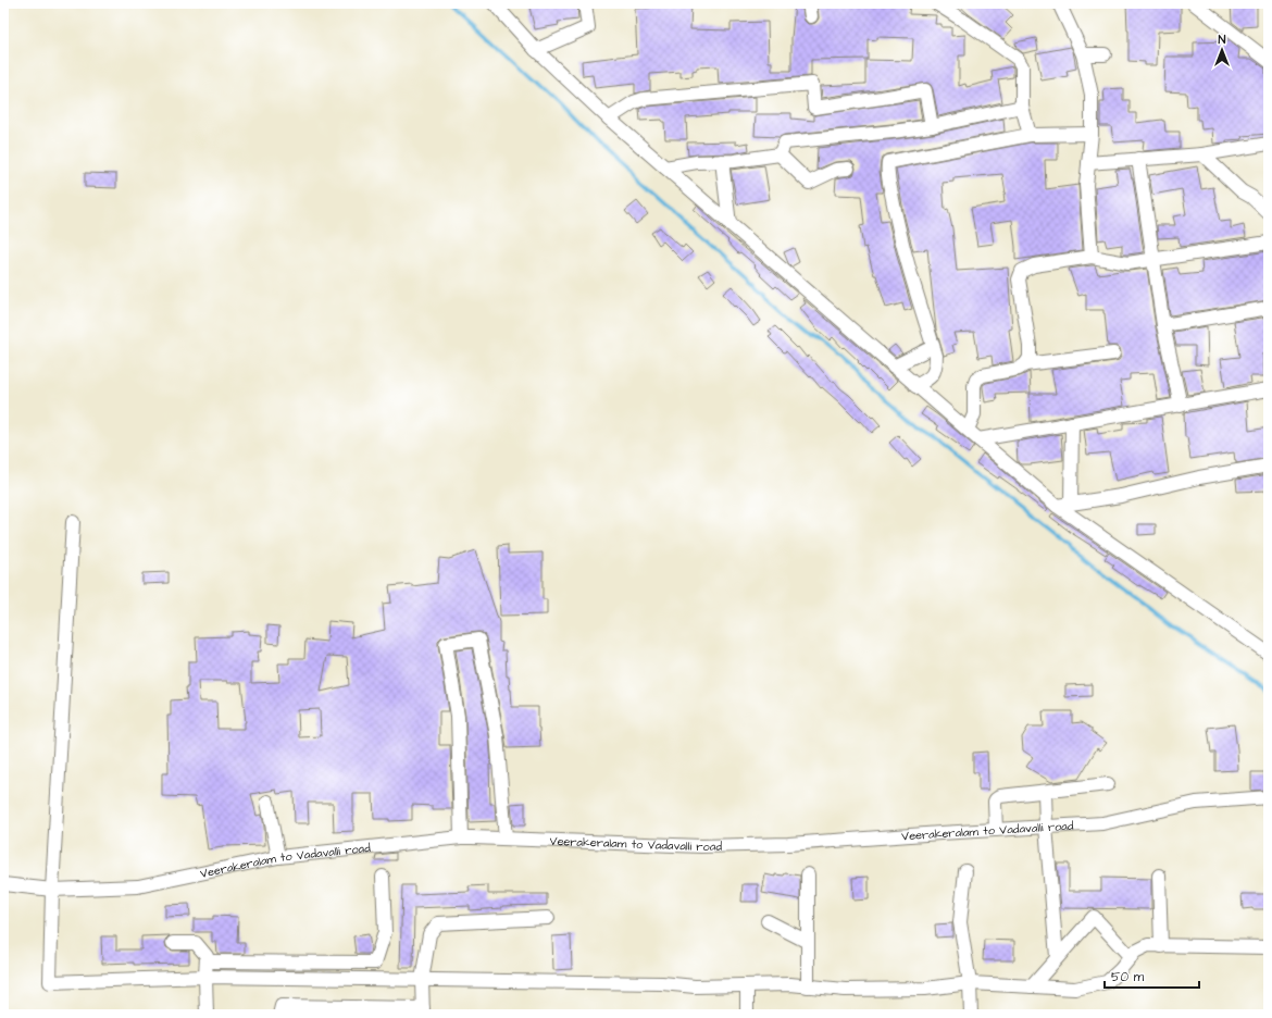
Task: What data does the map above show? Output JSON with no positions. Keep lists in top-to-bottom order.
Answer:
{
  "streets": {
    "street": ["Veerakeralam to Vadavalli road"]
  },
  "scale_bar": "50 m",
  "north": "top"
}
